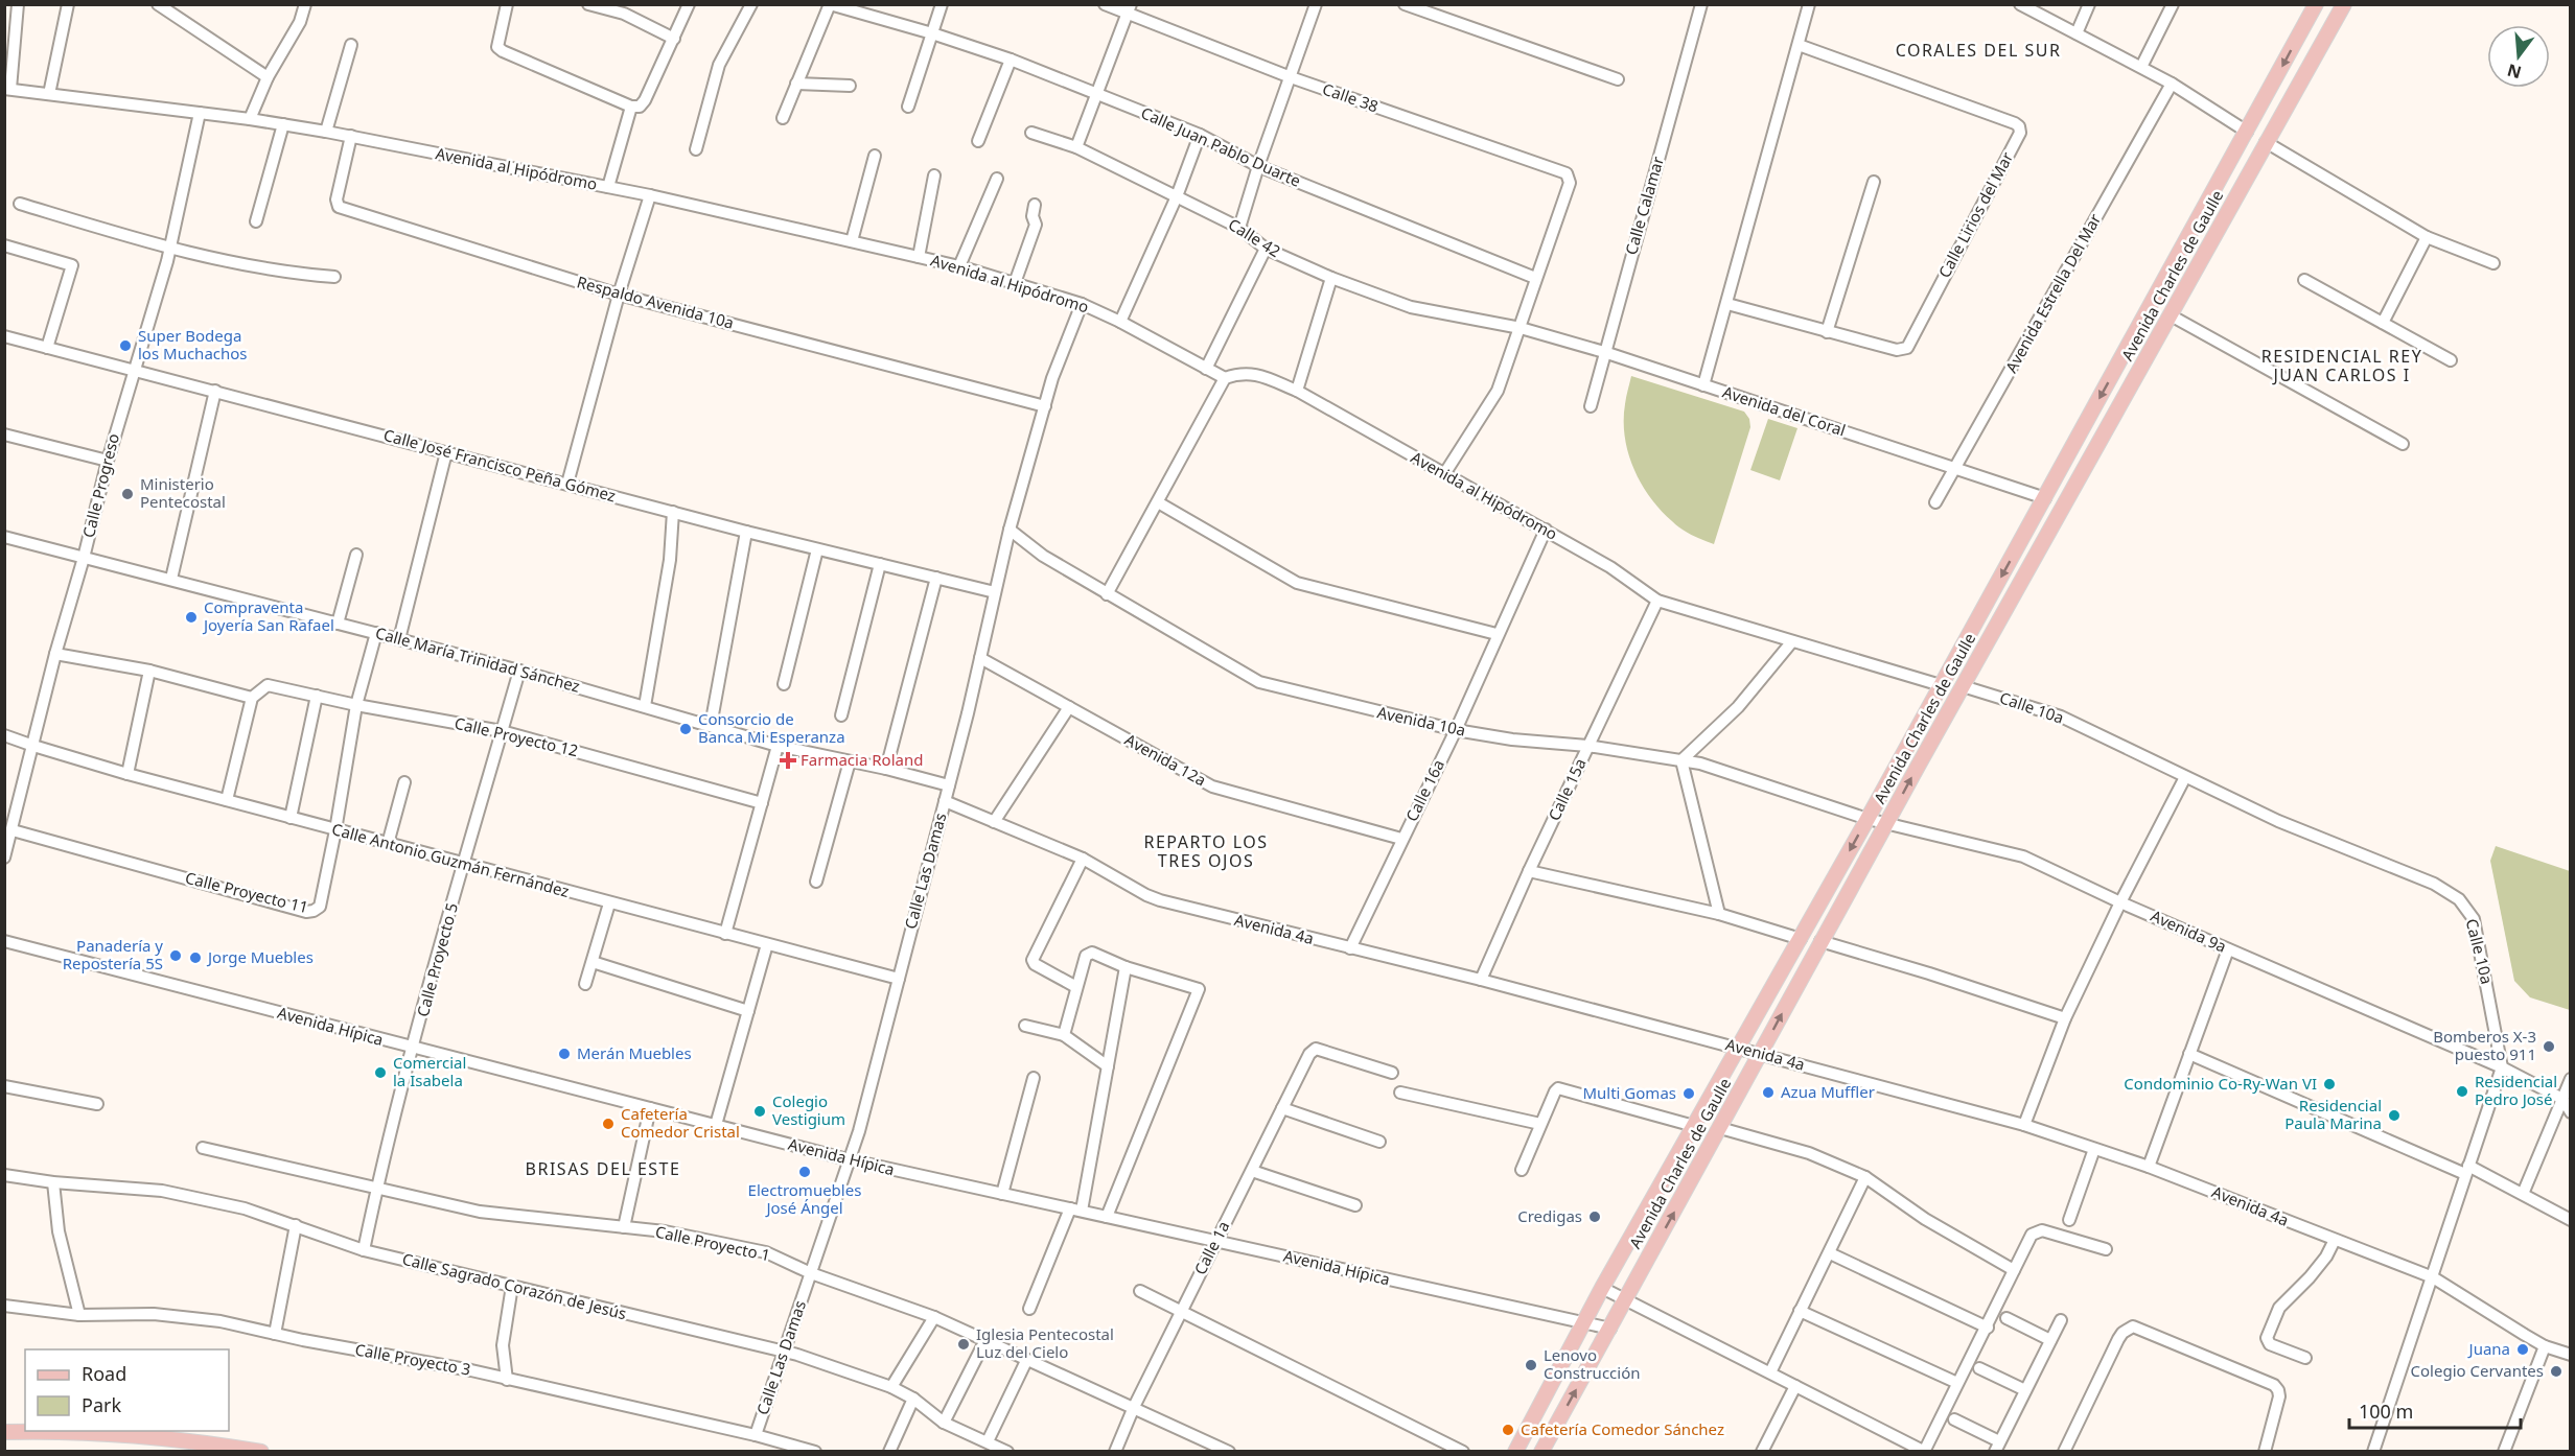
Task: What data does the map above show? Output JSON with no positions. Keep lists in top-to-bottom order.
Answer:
{
  "streets": {
    "main road": ["Avenida Charles de Gaulle"],
    "street": [
      "Calle 38",
      "Calle Juan Pablo Duarte",
      "Avenida al Hipódromo",
      "Calle Calamar",
      "Calle Lirios del Mar",
      "Calle 42",
      "Avenida Estrella Del Mar",
      "Respaldo Avenida 10a",
      "Avenida del Coral",
      "Calle José Francisco Peña Gómez",
      "Calle Progreso",
      "Calle María Trinidad Sánchez",
      "Calle 10a",
      "Avenida 10a",
      "Calle Proyecto 12",
      "Avenida 12a",
      "Calle 15a",
      "Calle 16a",
      "Calle Antonio Guzmán Fernández",
      "Calle Las Damas",
      "Calle Proyecto 11",
      "Avenida 4a",
      "Avenida 9a",
      "Calle Proyecto 5",
      "Avenida Hípica",
      "Calle Proyecto 1",
      "Calle 1a",
      "Calle Sagrado Corazón de Jesús",
      "Calle Proyecto 3"
    ]
  },
  "crossings": [
    ["Calle 38", "Calle Juan Pablo Duarte"],
    ["Avenida al Hipódromo", "Avenida Charles de Gaulle"],
    ["Avenida al Hipódromo", "Respaldo Avenida 10a"],
    ["Avenida al Hipódromo", "Calle Progreso"],
    ["Avenida al Hipódromo", "Calle 15a"],
    ["Avenida al Hipódromo", "Calle 16a"],
    ["Avenida al Hipódromo", "Calle Las Damas"],
    ["Calle Calamar", "Avenida del Coral"],
    ["Calle 42", "Avenida del Coral"],
    ["Avenida Charles de Gaulle", "Avenida del Coral"],
    ["Avenida Charles de Gaulle", "Calle 10a"],
    ["Avenida Charles de Gaulle", "Avenida 10a"],
    ["Avenida Charles de Gaulle", "Avenida 4a"],
    ["Avenida Charles de Gaulle", "Avenida 9a"],
    ["Avenida Charles de Gaulle", "Avenida Hípica"],
    ["Avenida Estrella Del Mar", "Avenida del Coral"],
    ["Respaldo Avenida 10a", "Calle Las Damas"],
    ["Calle José Francisco Peña Gómez", "Calle Progreso"],
    ["Calle José Francisco Peña Gómez", "Calle Las Damas"],
    ["Calle Progreso", "Calle María Trinidad Sánchez"],
    ["Calle Progreso", "Calle Antonio Guzmán Fernández"],
    ["Calle Progreso", "Calle Proyecto 11"],
    ["Calle María Trinidad Sánchez", "Calle Las Damas"],
    ["Calle María Trinidad Sánchez", "Calle Proyecto 11"],
    ["Calle María Trinidad Sánchez", "Calle Proyecto 5"],
    ["Calle 10a", "Avenida 4a"],
    ["Calle 10a", "Avenida 9a"],
    ["Avenida 10a", "Calle 15a"],
    ["Avenida 10a", "Calle 16a"],
    ["Avenida 10a", "Calle Las Damas"],
    ["Avenida 10a", "Avenida 9a"],
    ["Calle Proyecto 12", "Calle Proyecto 11"],
    ["Calle Proyecto 12", "Calle Proyecto 5"],
    ["Avenida 12a", "Calle 16a"],
    ["Avenida 12a", "Calle Las Damas"],
    ["Calle 15a", "Avenida 4a"],
    ["Calle 16a", "Avenida 4a"],
    ["Calle Antonio Guzmán Fernández", "Calle Las Damas"],
    ["Calle Antonio Guzmán Fernández", "Calle Proyecto 11"],
    ["Calle Antonio Guzmán Fernández", "Calle Proyecto 5"],
    ["Calle Las Damas", "Avenida 4a"],
    ["Calle Las Damas", "Avenida Hípica"],
    ["Calle Las Damas", "Calle Proyecto 1"],
    ["Calle Las Damas", "Calle Sagrado Corazón de Jesús"],
    ["Calle Las Damas", "Calle Proyecto 3"],
    ["Calle Proyecto 5", "Avenida Hípica"],
    ["Calle Proyecto 5", "Calle Proyecto 1"],
    ["Calle Proyecto 5", "Calle Sagrado Corazón de Jesús"],
    ["Avenida Hípica", "Calle 1a"],
    ["Calle Proyecto 1", "Calle 1a"]
  ],
  "districts": [
    "CORALES DEL SUR",
    "RESIDENCIAL REY JUAN CARLOS I",
    "REPARTO LOS TRES OJOS",
    "BRISAS DEL ESTE"
  ],
  "places": {
    "other": [
      "Super Bodega los Muchachos",
      "Ministerio Pentecostal",
      "Compraventa Joyería San Rafael",
      "Consorcio de Banca Mi Esperanza",
      "Panadería y Repostería 5S",
      "Jorge Muebles",
      "Bomberos X-3 puesto 911",
      "Merán Muebles",
      "Comercial la Isabela",
      "Condominio Co-Ry-Wan VI",
      "Residencial Pedro José",
      "Azua Muffler",
      "Multi Gomas",
      "Colegio Vestigium",
      "Residencial Paula Marina",
      "Cafetería Comedor Cristal",
      "Electromuebles José Ángel",
      "Credigas",
      "Iglesia Pentecostal Luz del Cielo",
      "Juana",
      "Lenovo Construcción",
      "Colegio Cervantes",
      "Cafetería Comedor Sánchez"
    ],
    "health": ["Farmacia Roland"]
  },
  "legend": ["Road", "Park"],
  "scale_bar": "100 m",
  "north": "bottom"
}
